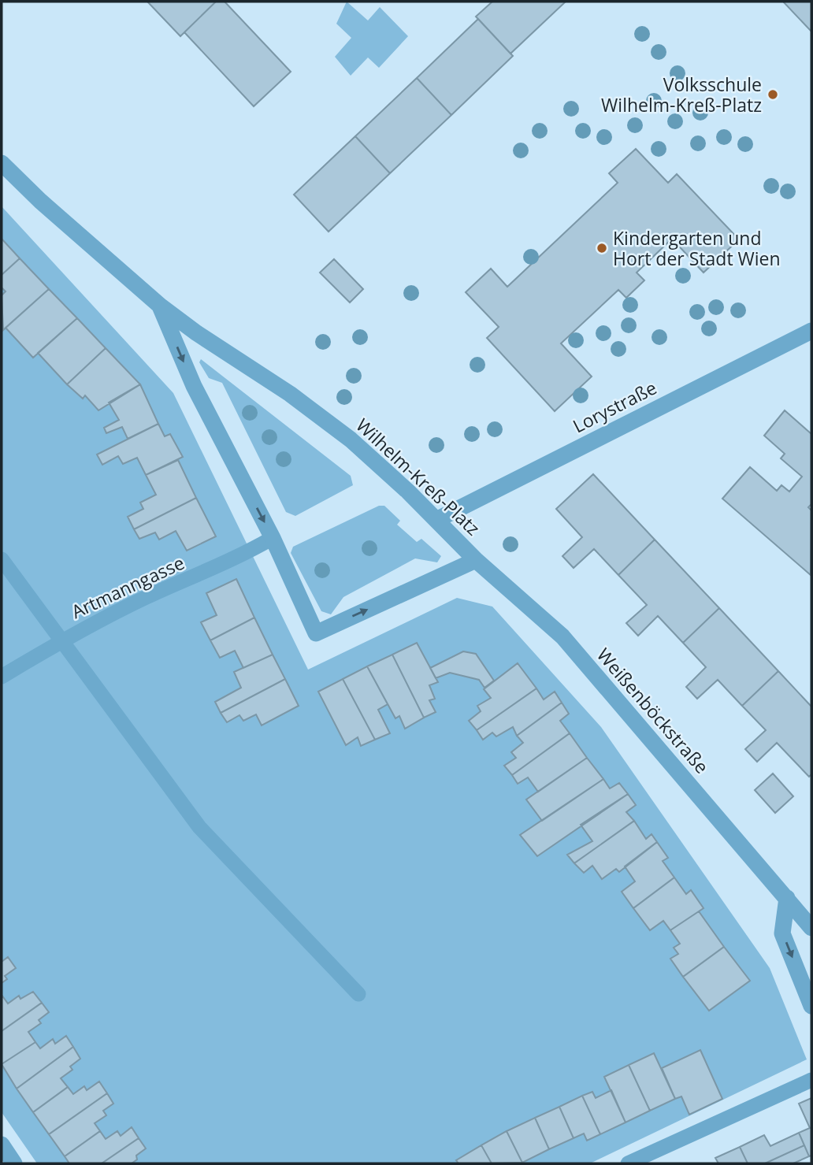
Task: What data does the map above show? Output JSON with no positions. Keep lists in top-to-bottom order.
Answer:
{
  "streets": {
    "street": ["Lorystraße", "Wilhelm-Kreß-Platz", "Weißenböckstraße"],
    "lane": ["Artmanngasse"]
  },
  "crossings": [
    ["Lorystraße", "Wilhelm-Kreß-Platz"],
    ["Wilhelm-Kreß-Platz", "Artmanngasse"],
    ["Wilhelm-Kreß-Platz", "Weißenböckstraße"]
  ],
  "places": ["Volksschule Wilhelm-Kreß-Platz", "Kindergarten und Hort der Stadt Wien"]
}
